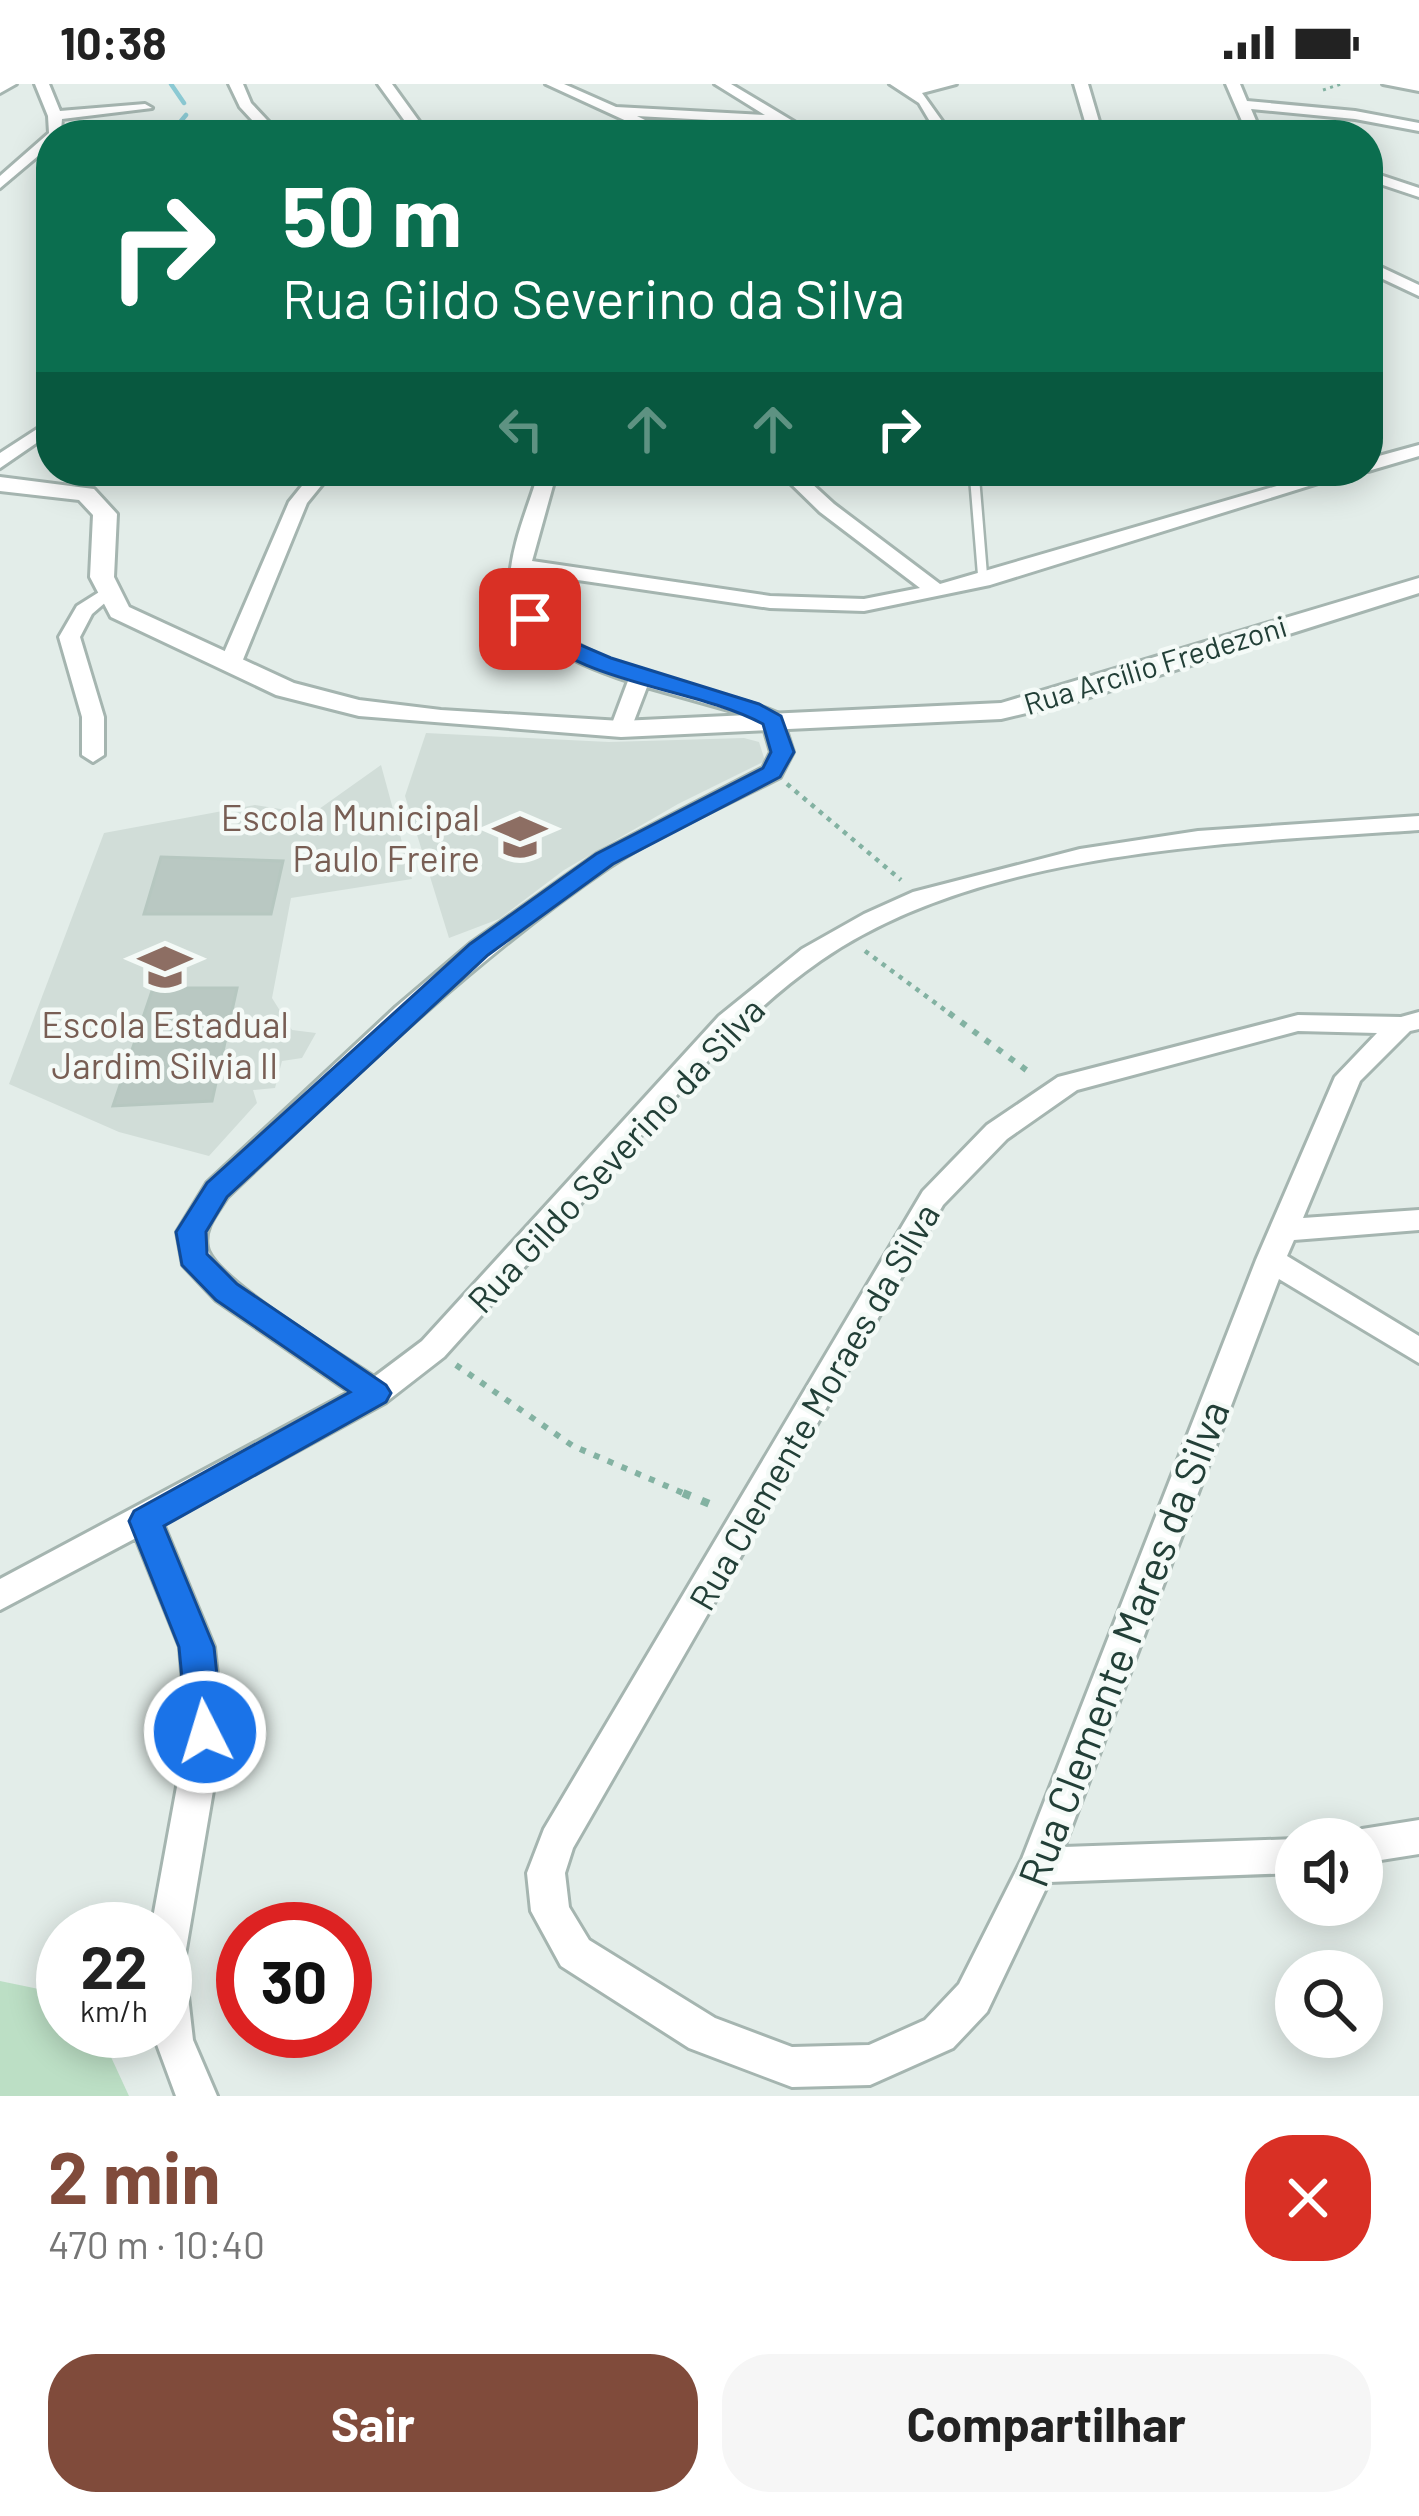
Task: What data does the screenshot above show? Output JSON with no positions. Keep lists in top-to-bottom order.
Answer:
{
  "streets": {
    "street": [
      "Rua Arcílio Fredezoni",
      "Rua Gildo Severino da Silva",
      "Rua Clemente Moraes da Silva",
      "Rua Clemente Mares da Silva"
    ]
  },
  "crossings": [
    ["Rua Clemente Moraes da Silva", "Rua Clemente Mares da Silva"]
  ],
  "places": {
    "school or university": ["Escola Municipal Paulo Freire", "Escola Estadual Jardim Silvia II"]
  },
  "page": {
    "status": "10:38",
    "turn": ["50 m", "Rua Gildo Severino da Silva"],
    "speed": "22 km/h",
    "limit": "30",
    "heading": ["2 min", "470 m · 10:40"],
    "buttons": ["Sair", "Compartilhar"]
  }
}
